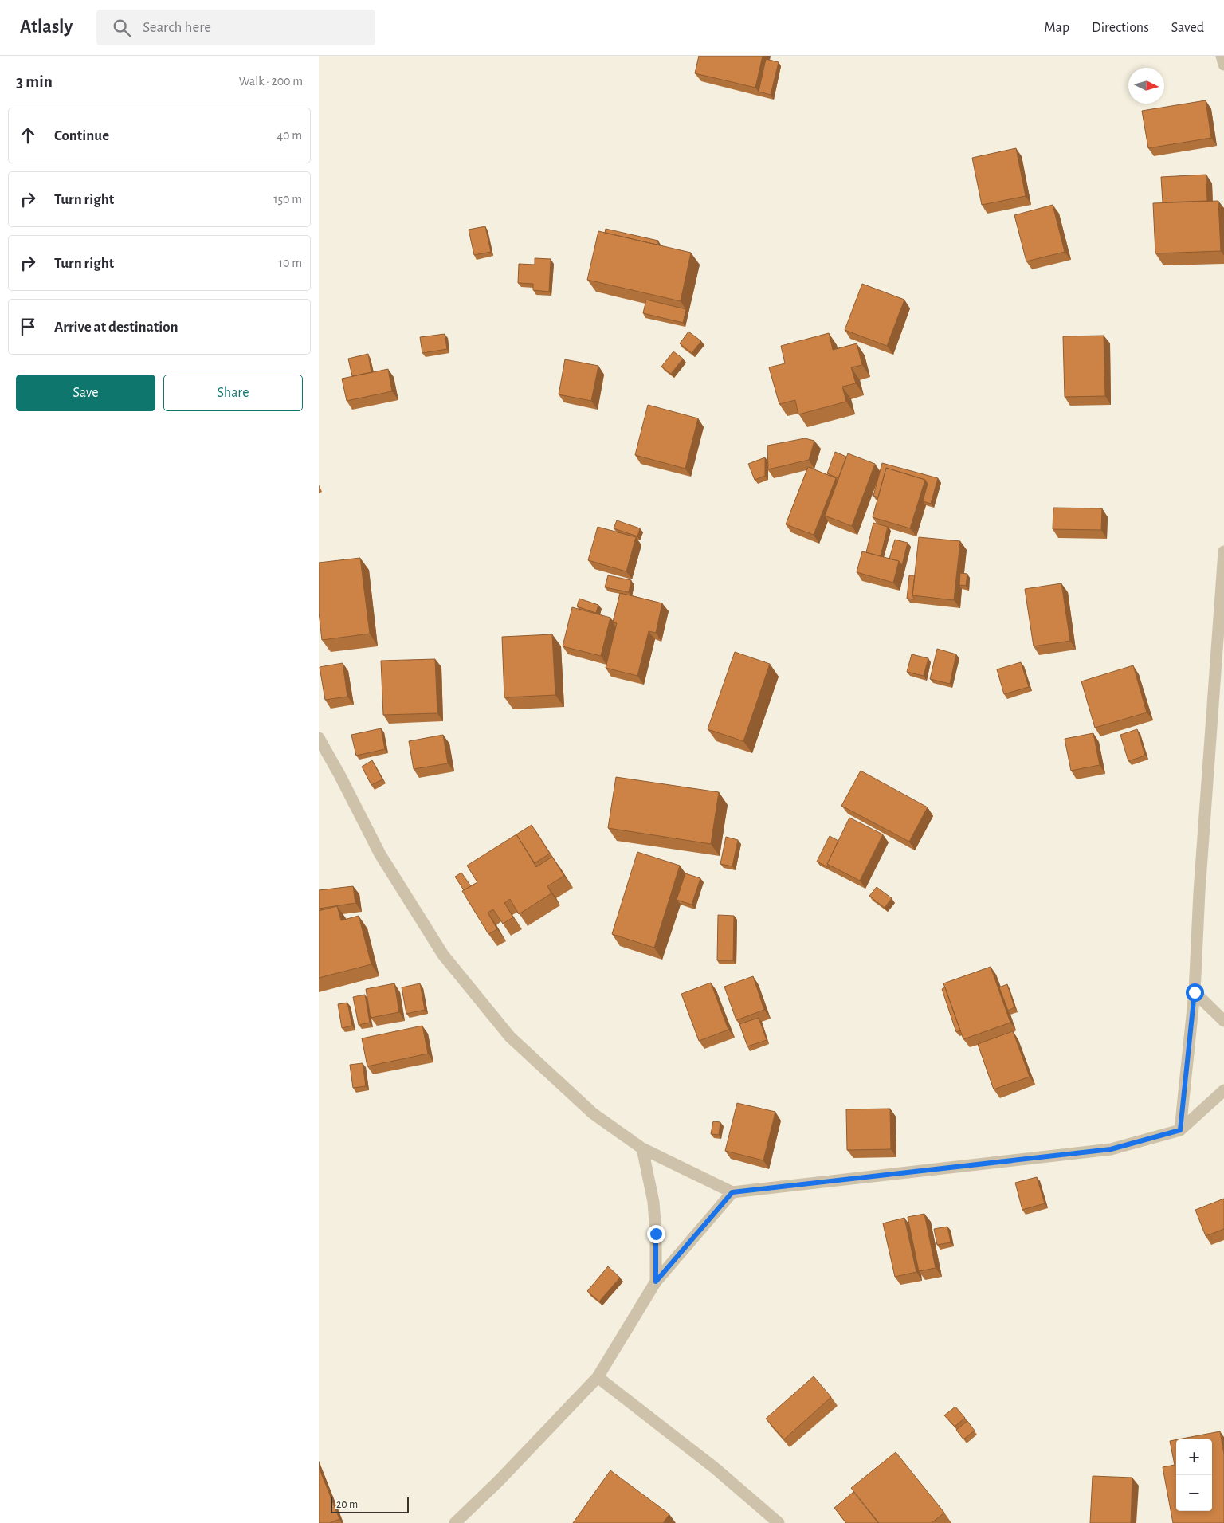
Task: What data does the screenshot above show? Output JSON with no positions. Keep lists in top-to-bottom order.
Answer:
{
  "scale_bar": "20 m",
  "north": "right",
  "page": {
    "header": "Atlasly",
    "search": "Search here",
    "nav": ["Map", "Directions", "Saved"],
    "heading": ["3 min", "Walk · 200 m"],
    "list": [
      ["Continue", "40 m"],
      ["Turn right", "150 m"],
      ["Turn right", "10 m"],
      "Arrive at destination"
    ],
    "buttons": ["Save", "Share"],
    "map_buttons": ["+", "−"],
    "scale": "20 m"
  }
}
